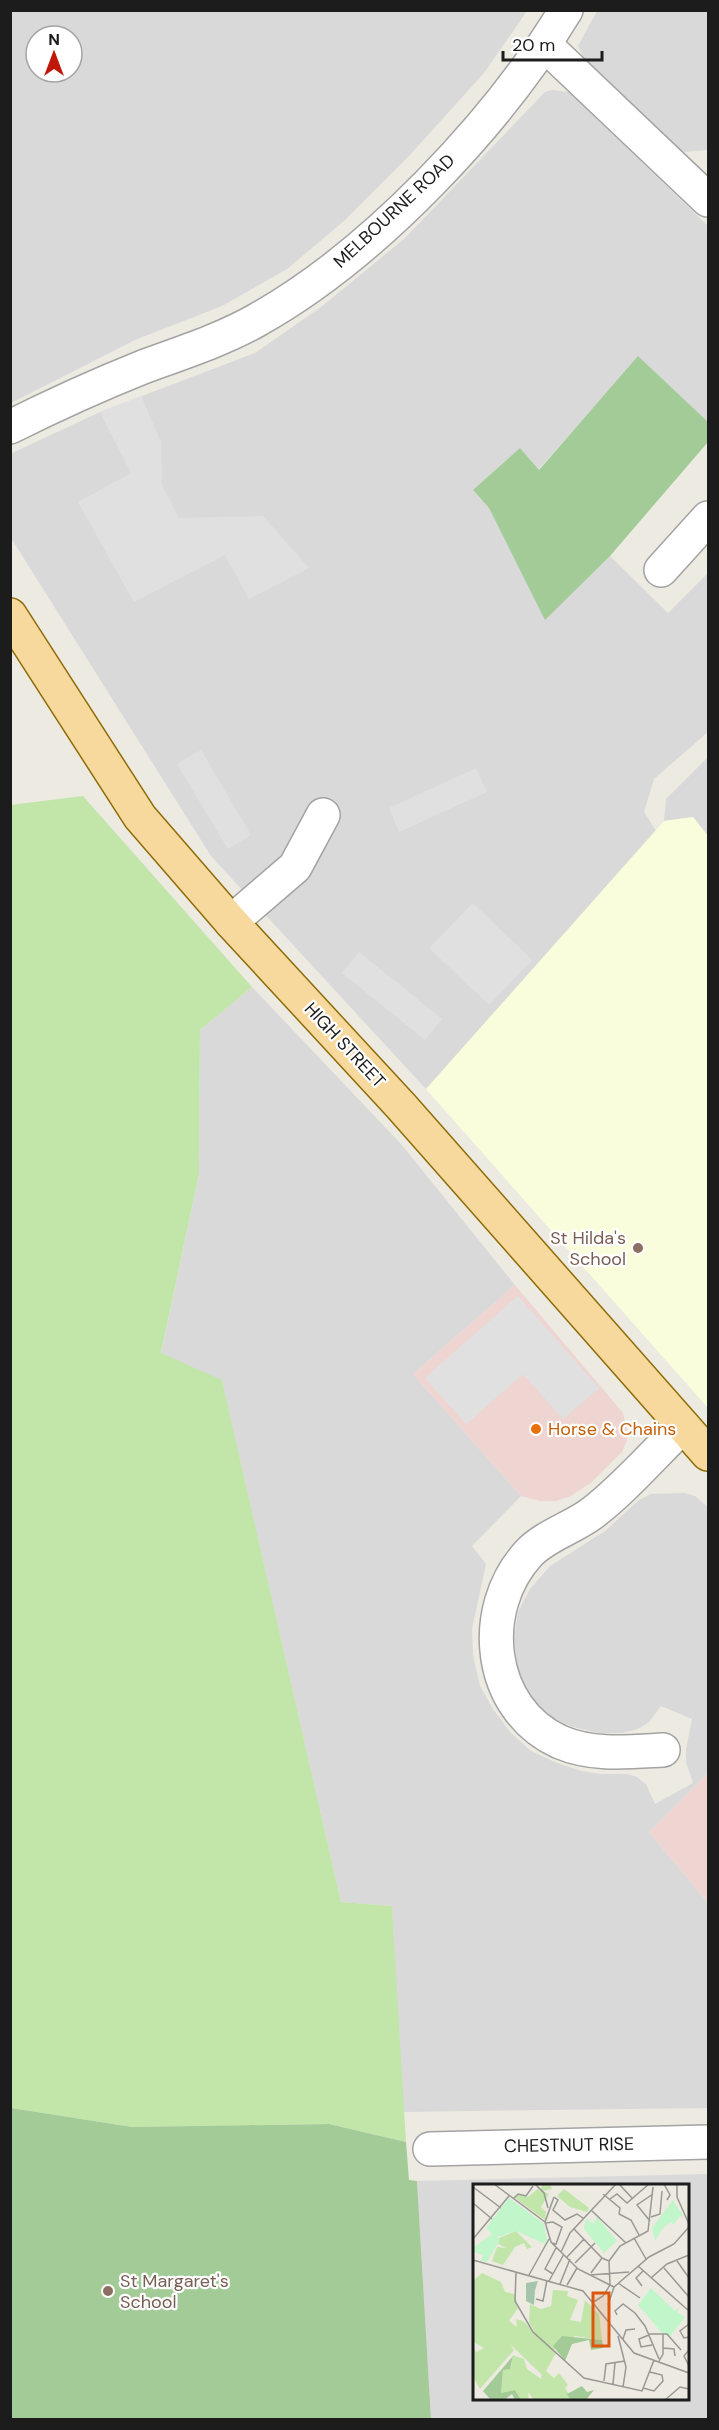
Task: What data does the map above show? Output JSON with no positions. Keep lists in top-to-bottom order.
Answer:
{
  "streets": {
    "main road": ["HIGH STREET"],
    "street": ["MELBOURNE ROAD", "CHESTNUT RISE"]
  },
  "places": ["St Hilda's School", "Horse & Chains", "St Margaret's School"],
  "scale_bar": "20 m",
  "north": "top"
}
